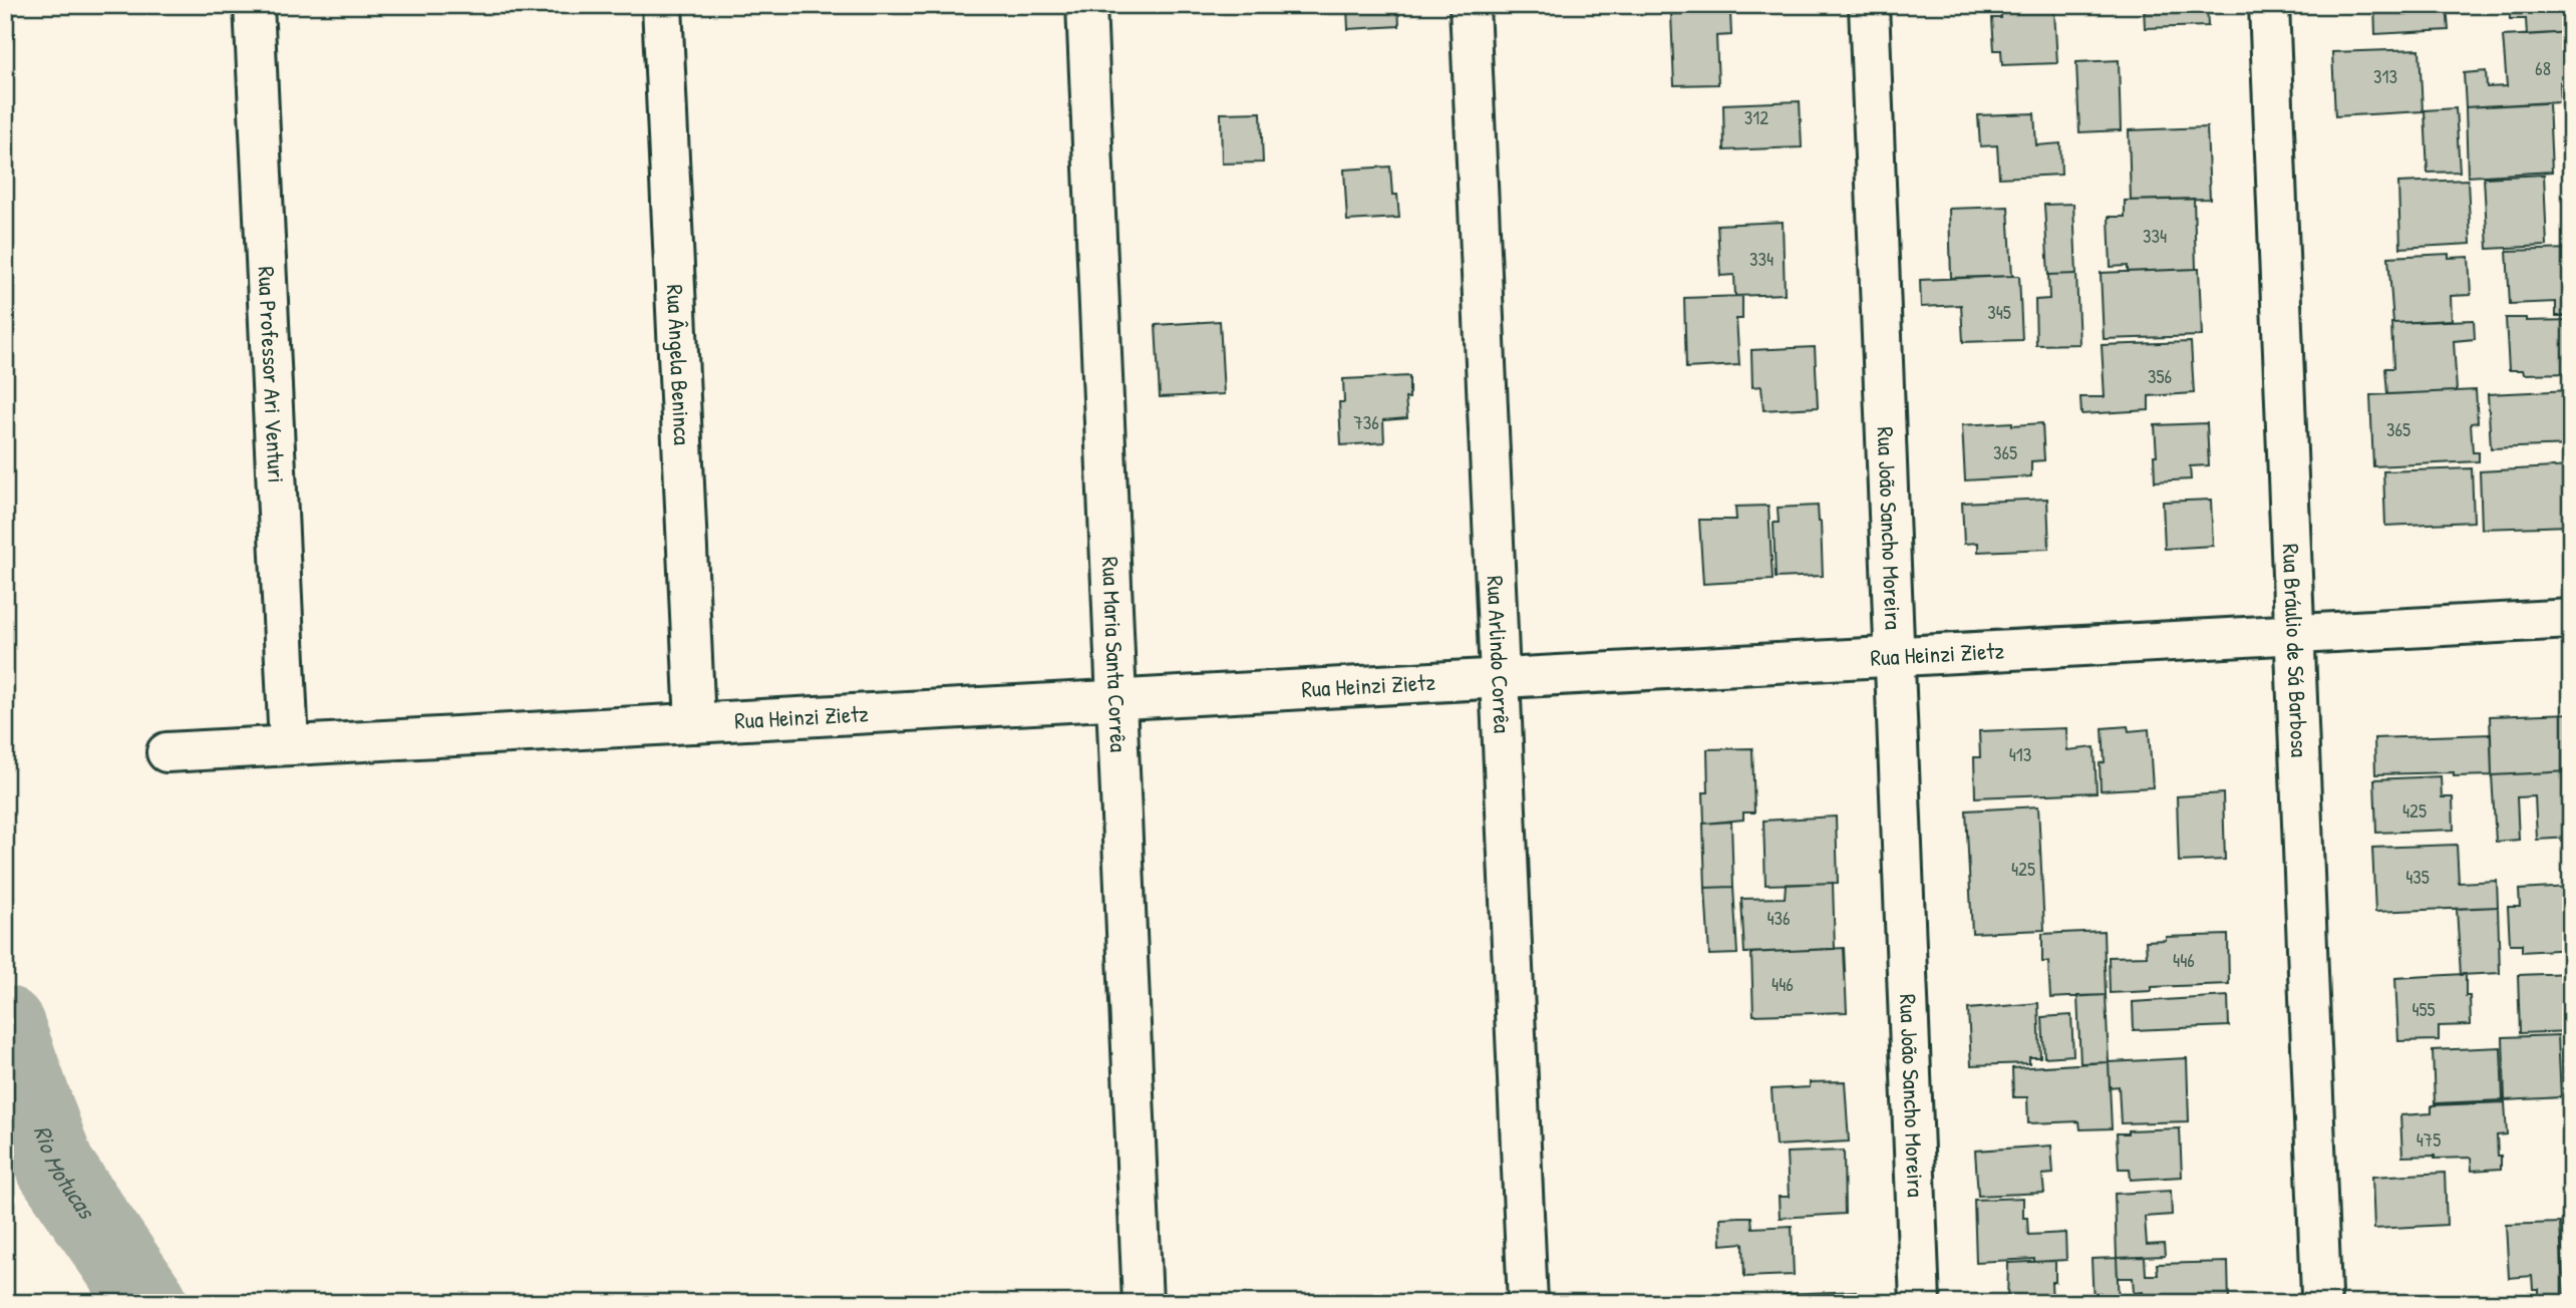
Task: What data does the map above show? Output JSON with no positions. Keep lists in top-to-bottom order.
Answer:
{
  "streets": {
    "street": [
      "Rua Ângela Beninca",
      "Rua Professor Ari Venturi",
      "Rua João Sancho Moreira",
      "Rua Bráulio de Sá Barbosa",
      "Rua Maria Santa Corrêa",
      "Rua Arlindo Corrêa",
      "Rua Heinzi Zietz"
    ]
  },
  "crossings": [
    ["Rua Ângela Beninca", "Rua Heinzi Zietz"],
    ["Rua Professor Ari Venturi", "Rua Heinzi Zietz"],
    ["Rua João Sancho Moreira", "Rua Heinzi Zietz"],
    ["Rua Bráulio de Sá Barbosa", "Rua Heinzi Zietz"],
    ["Rua Maria Santa Corrêa", "Rua Heinzi Zietz"],
    ["Rua Arlindo Corrêa", "Rua Heinzi Zietz"]
  ],
  "water": ["Rio Motucas"],
  "house_numbers": [
    "68",
    "313",
    "312",
    "334",
    "334",
    "345",
    "356",
    "736",
    "365",
    "365",
    "413",
    "425",
    "425",
    "435",
    "436",
    "446",
    "446",
    "455",
    "475"
  ]
}
